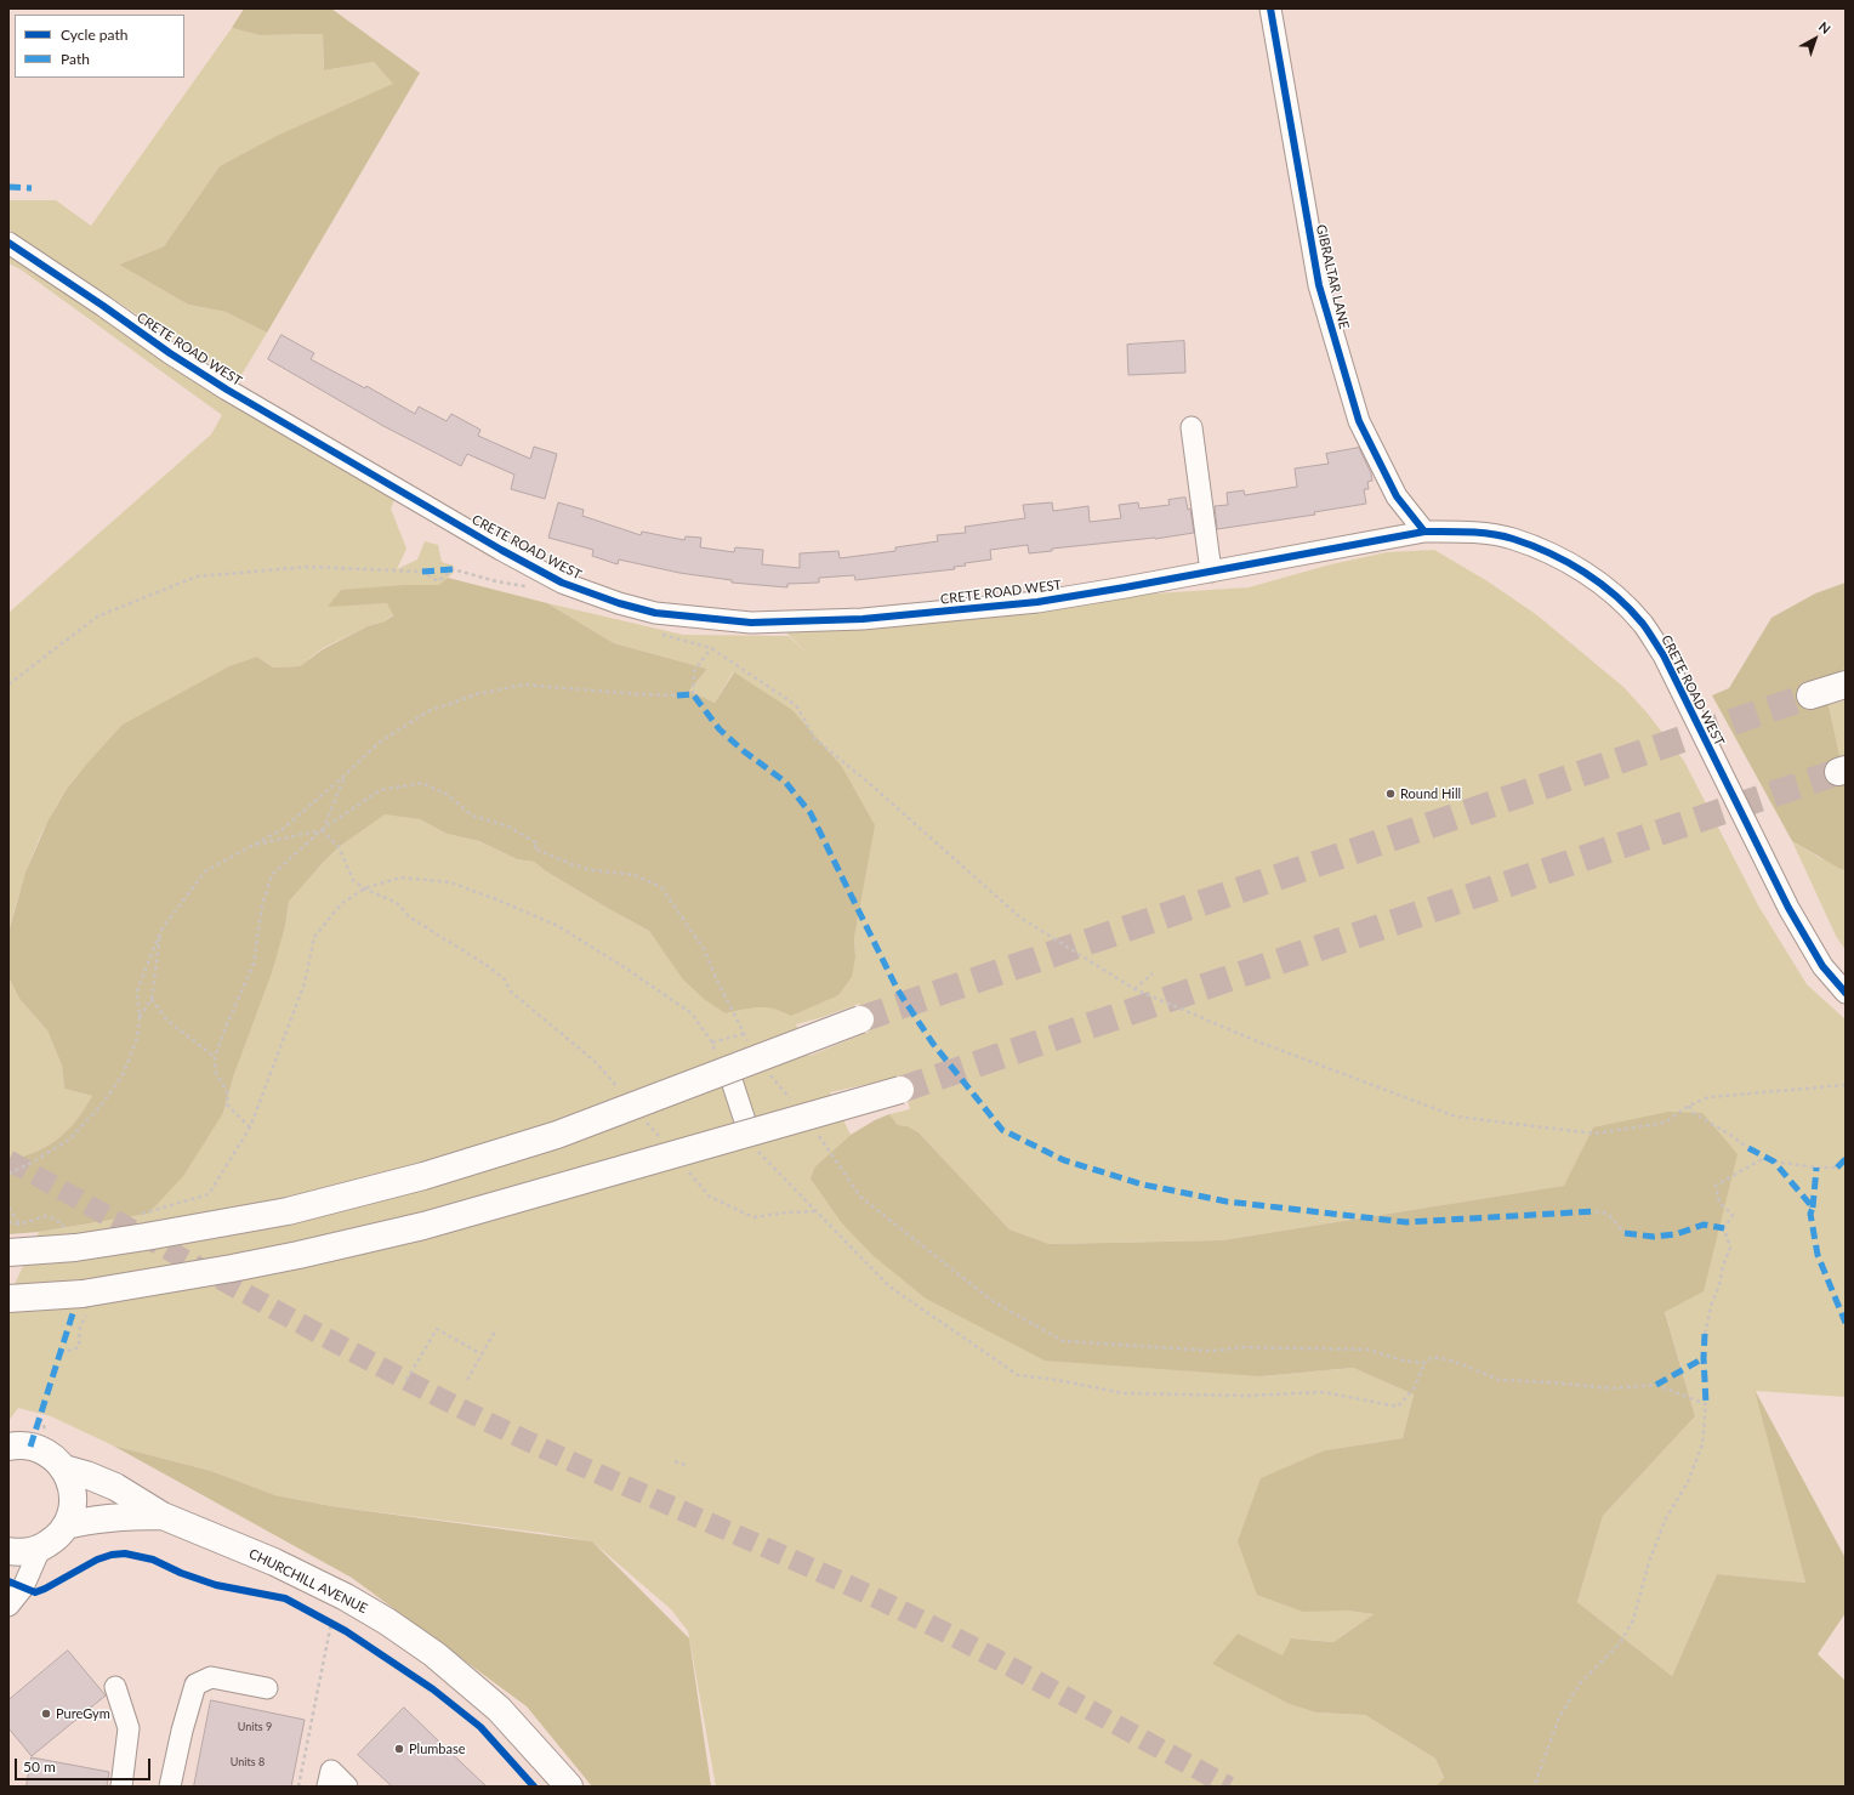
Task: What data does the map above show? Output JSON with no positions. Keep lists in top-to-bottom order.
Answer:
{
  "streets": {
    "highway": ["CHURCHILL AVENUE"],
    "street": ["GIBRALTAR LANE", "CRETE ROAD WEST"]
  },
  "crossings": [
    ["GIBRALTAR LANE", "CRETE ROAD WEST"]
  ],
  "places": ["Round Hill", "PureGym", "Plumbase"],
  "house_numbers": ["Units 9", "Units 8"],
  "legend": ["Cycle path", "Path"],
  "scale_bar": "50 m",
  "north": "top right"
}
